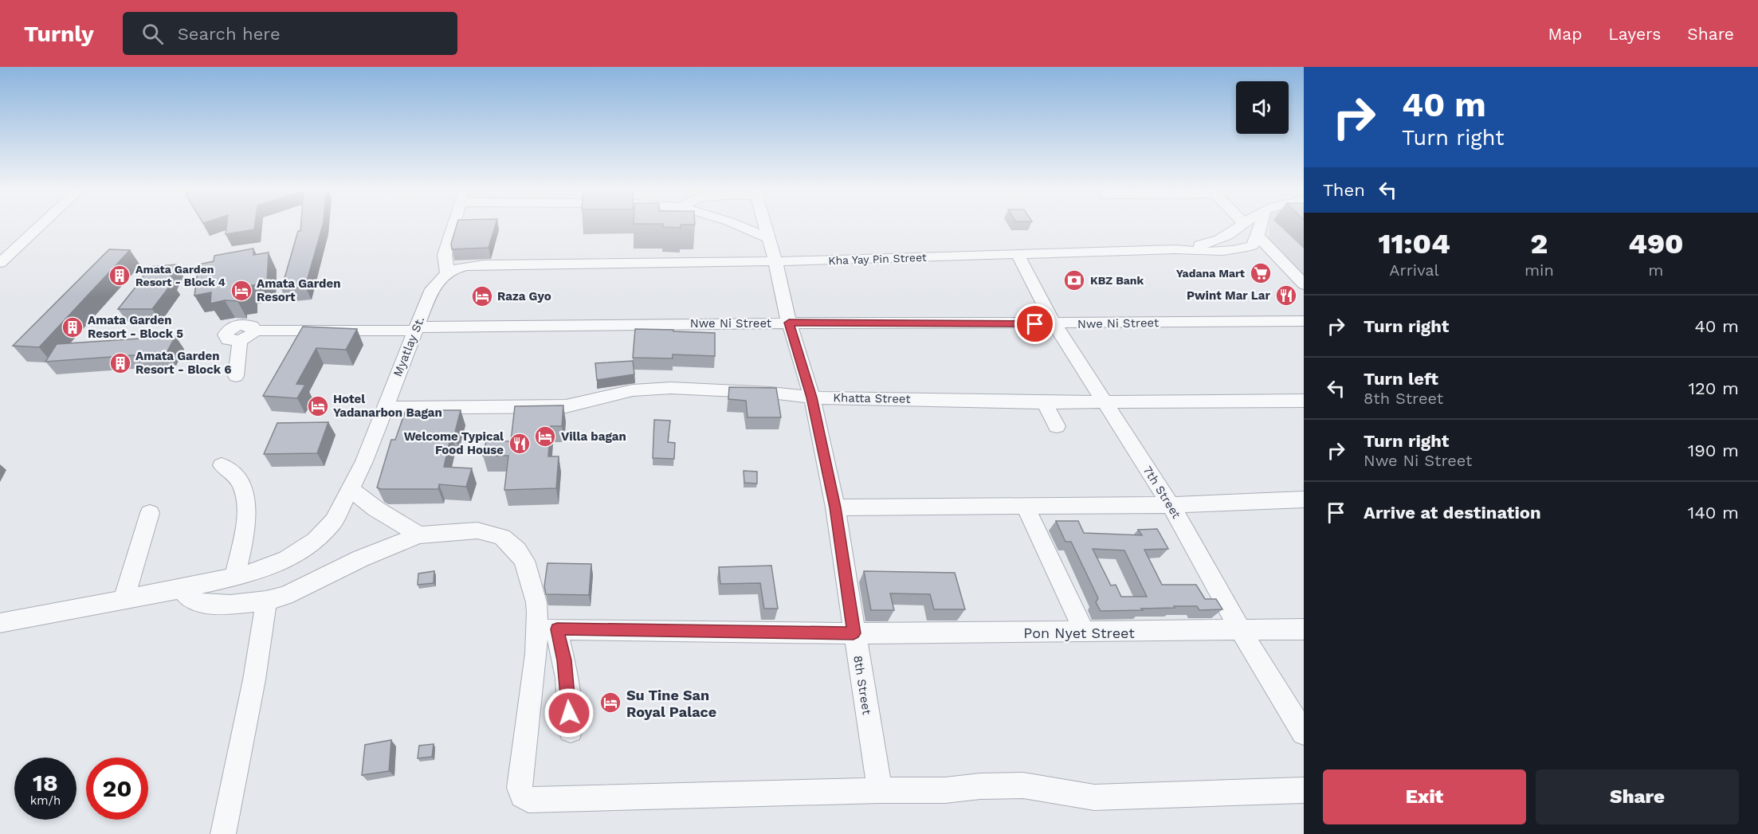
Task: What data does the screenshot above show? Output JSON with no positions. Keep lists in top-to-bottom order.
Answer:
{
  "streets": {
    "street": [
      "Kha Yay Pin Street",
      "Nwe Ni Street",
      "Myatlay St.",
      "Khatta Street",
      "7th Street",
      "Pon Nyet Street",
      "8th Street"
    ]
  },
  "crossings": [
    ["Kha Yay Pin Street", "Myatlay St."],
    ["Kha Yay Pin Street", "7th Street"],
    ["Kha Yay Pin Street", "8th Street"],
    ["Nwe Ni Street", "Myatlay St."],
    ["Nwe Ni Street", "7th Street"],
    ["Nwe Ni Street", "8th Street"],
    ["Myatlay St.", "Khatta Street"],
    ["Khatta Street", "7th Street"],
    ["Khatta Street", "8th Street"],
    ["7th Street", "Pon Nyet Street"],
    ["Pon Nyet Street", "8th Street"]
  ],
  "places": {
    "supermarket": ["Yadana Mart"],
    "building": ["Amata Garden Resort - Block 4", "Amata Garden Resort - Block 5", "Amata Garden Resort - Block 6"],
    "bank": ["KBZ Bank"],
    "hotel": [
      "Amata Garden Resort",
      "Raza Gyo",
      "Hotel Yadanarbon Bagan",
      "Villa bagan",
      "Su Tine San Royal Palace"
    ],
    "restaurant": ["Pwint Mar Lar", "Welcome Typical Food House"]
  },
  "page": {
    "header": "Turnly",
    "search": "Search here",
    "nav": ["Map", "Layers", "Share"],
    "turn": ["40 m", "Turn right"],
    "then": "Then",
    "eta": [
      "11:04",
      "Arrival",
      "2",
      "min",
      "490",
      "m"
    ],
    "list": [
      {
        "name": "Turn right",
        "value": "40 m"
      },
      {
        "name": "Turn left",
        "note": "8th Street",
        "value": "120 m"
      },
      {
        "name": "Turn right",
        "note": "Nwe Ni Street",
        "value": "190 m"
      },
      {
        "name": "Arrive at destination",
        "value": "140 m"
      }
    ],
    "speed": "18 km/h",
    "limit": "20",
    "buttons": ["Exit", "Share"]
  }
}
